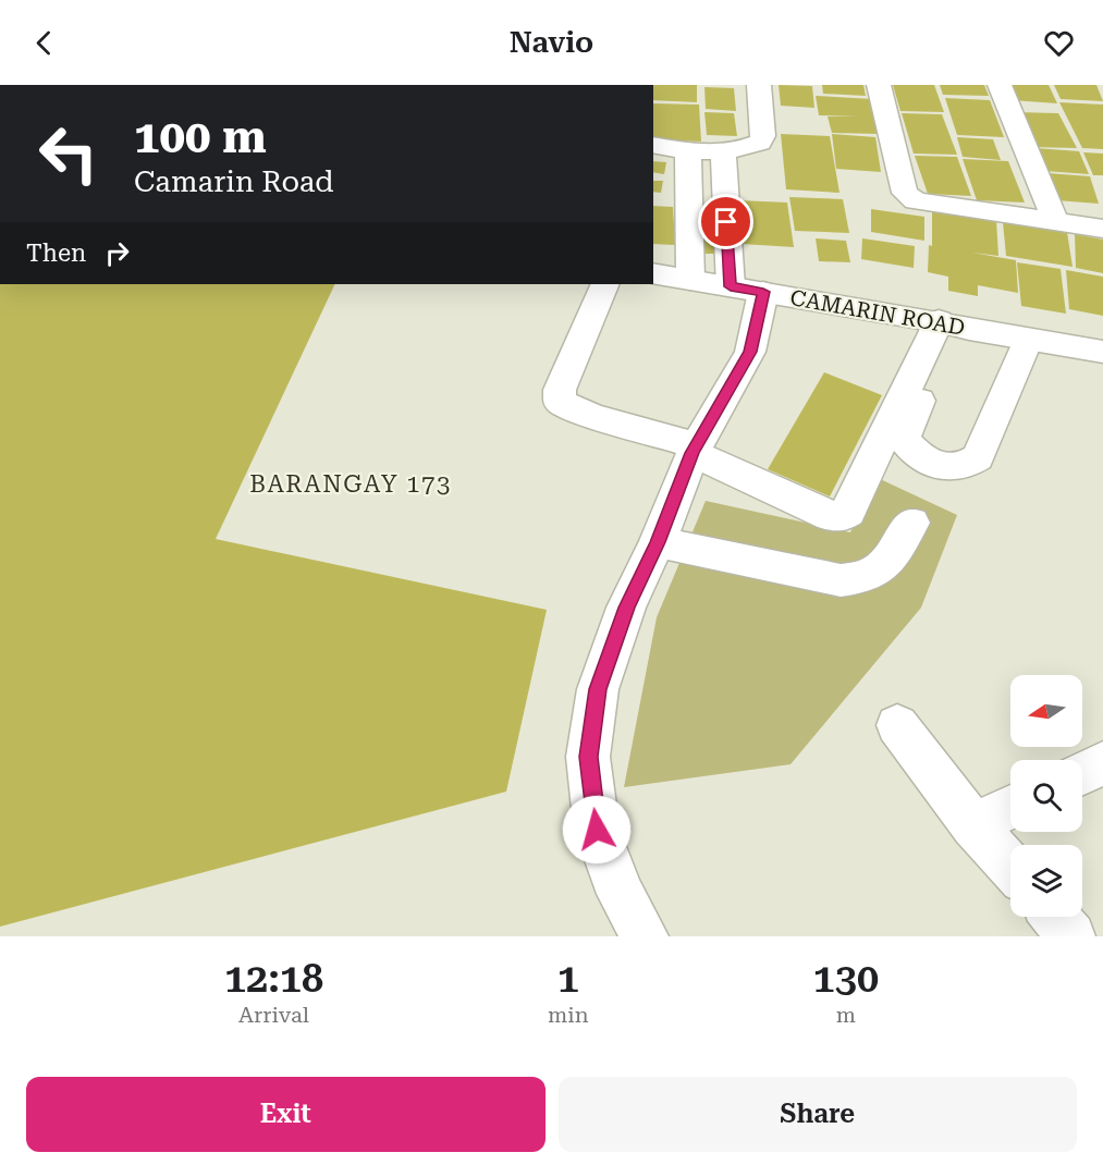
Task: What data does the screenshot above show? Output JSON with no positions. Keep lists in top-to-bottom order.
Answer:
{
  "streets": {
    "street": ["CAMARIN ROAD"]
  },
  "districts": ["BARANGAY 173"],
  "north": "left",
  "page": {
    "header": "Navio",
    "turn": ["100 m", "Camarin Road"],
    "then": "Then",
    "eta": [
      "12:18",
      "Arrival",
      "1",
      "min",
      "130",
      "m"
    ],
    "buttons": ["Exit", "Share"]
  }
}
